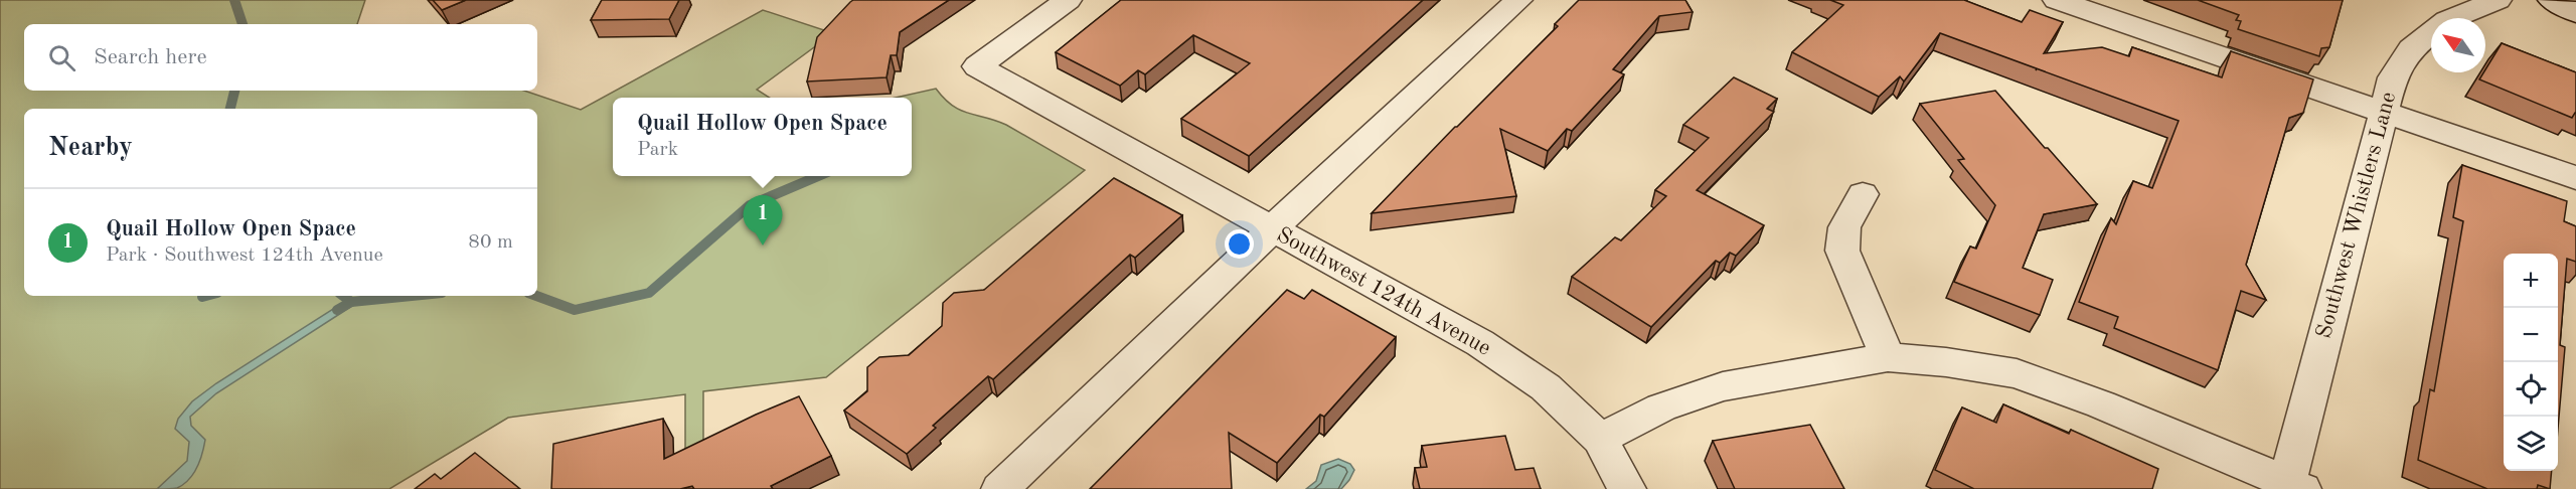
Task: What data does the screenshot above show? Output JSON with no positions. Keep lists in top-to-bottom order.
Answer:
{
  "streets": {
    "street": ["Southwest Whistlers Lane", "Southwest 124th Avenue"]
  },
  "north": "top left",
  "page": {
    "search": "Search here",
    "popup": ["Quail Hollow Open Space", "Park"],
    "heading": "Nearby",
    "list": [
      {
        "mark": "1",
        "name": "Quail Hollow Open Space",
        "note": "Park · Southwest 124th Avenue",
        "value": "80 m"
      }
    ],
    "pins": "1",
    "map_buttons": ["+", "−"]
  }
}
